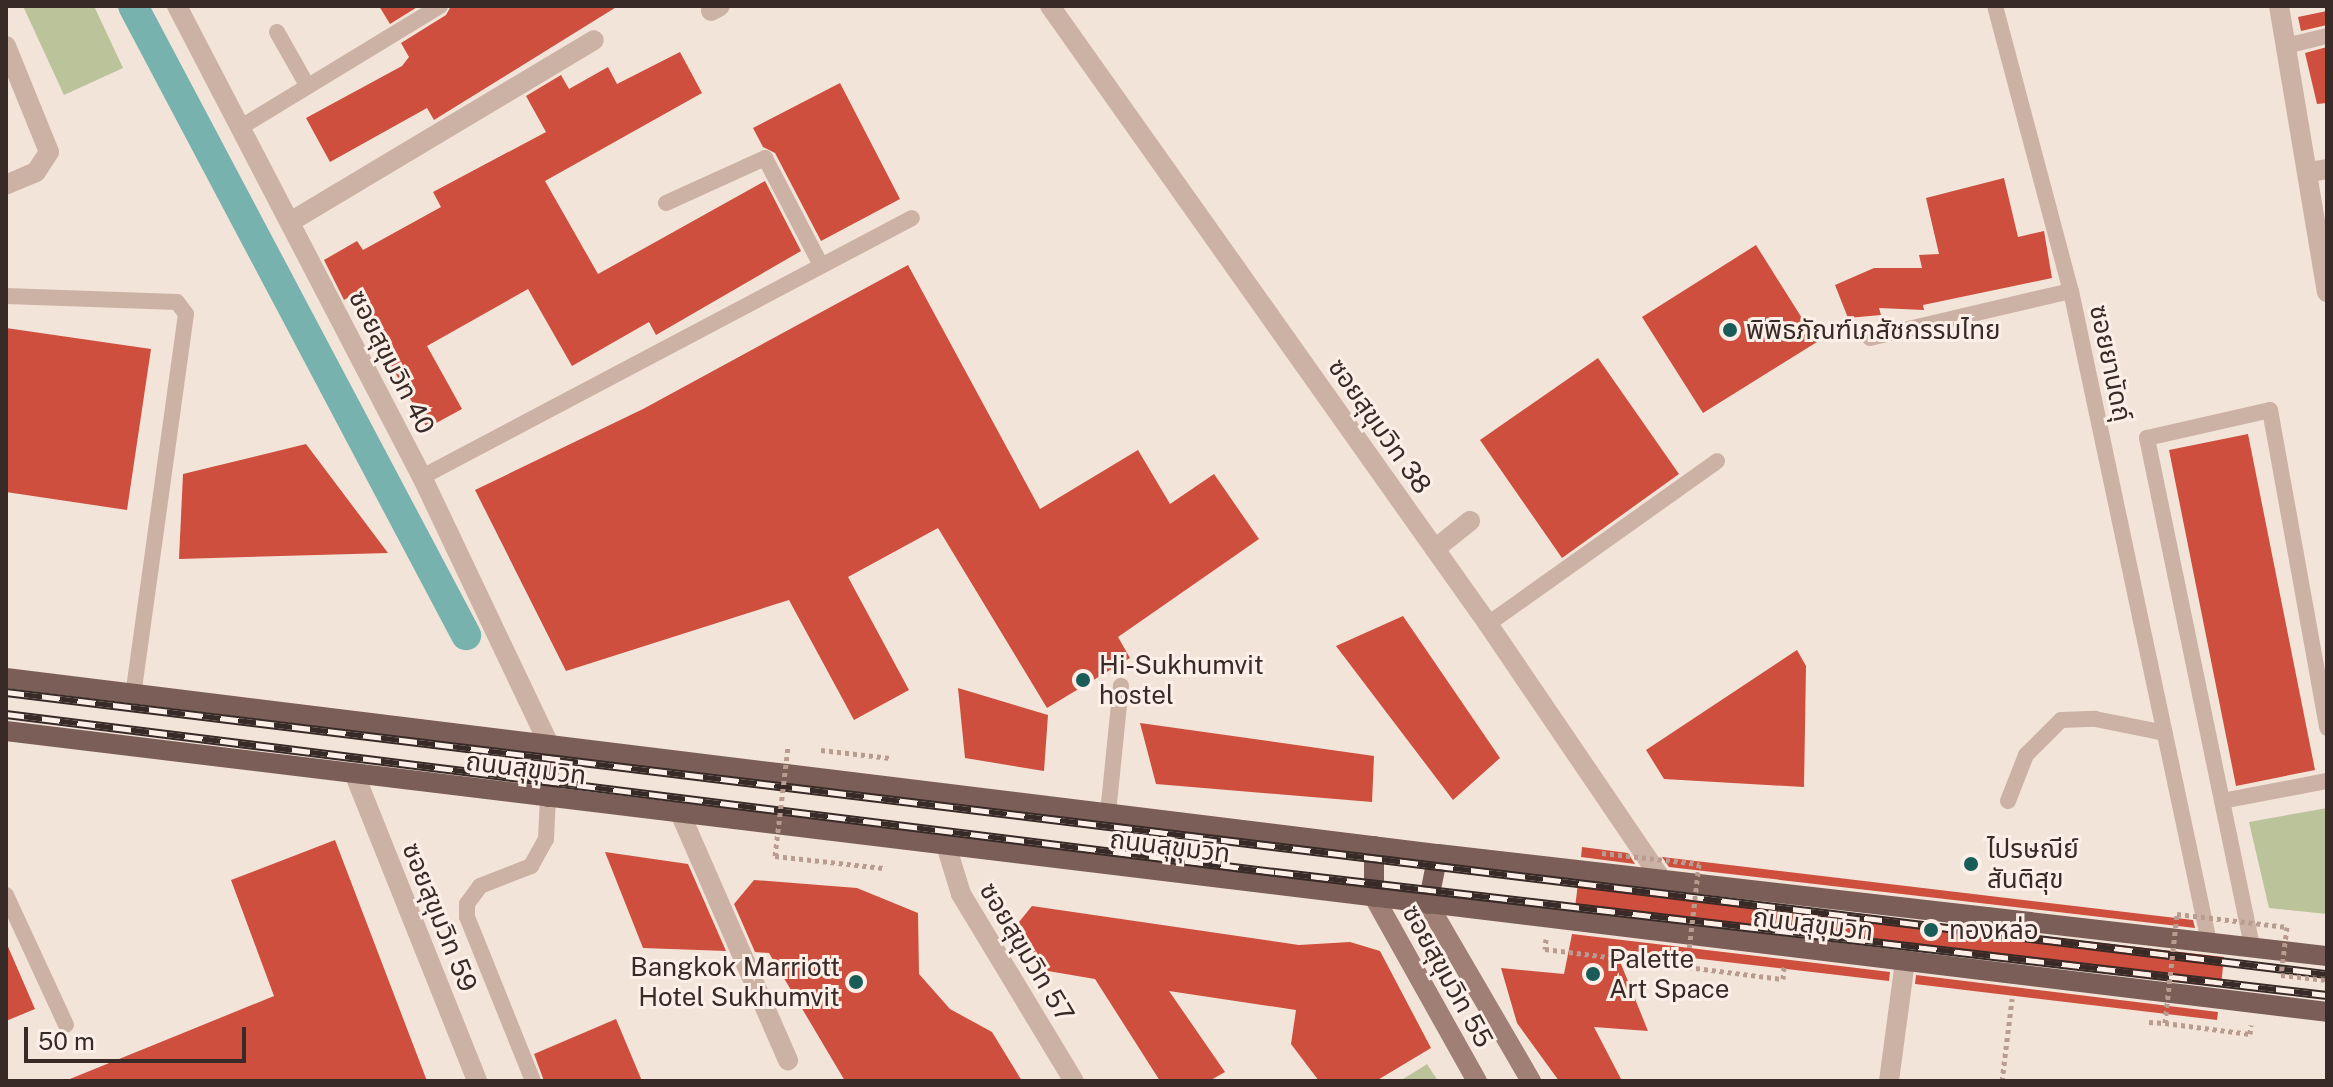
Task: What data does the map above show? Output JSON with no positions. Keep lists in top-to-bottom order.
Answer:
{
  "streets": {
    "main road": ["ถนนสุขุมวิท", "ซอยสุขุมวิท 55"],
    "street": [
      "ซอยสุขุมวิท 40",
      "ซอยสุขุมวิท 38",
      "ซอยสุขุมวิท 59",
      "ซอยสุขุมวิท 57"
    ],
    "lane": ["ซอยยานัดถุ์"]
  },
  "crossings": [
    ["ซอยสุขุมวิท 40", "ถนนสุขุมวิท"],
    ["ซอยยานัดถุ์", "ถนนสุขุมวิท"],
    ["ซอยสุขุมวิท 38", "ถนนสุขุมวิท"],
    ["ถนนสุขุมวิท", "ซอยสุขุมวิท 59"],
    ["ถนนสุขุมวิท", "ซอยสุขุมวิท 57"],
    ["ถนนสุขุมวิท", "ซอยสุขุมวิท 55"]
  ],
  "places": [
    "พิพิธภัณฑ์เภสัชกรรมไทย",
    "Hi-Sukhumvit hostel",
    "ไปรษณีย์ สันติสุข",
    "ทองหล่อ",
    "Palette Art Space",
    "Bangkok Marriott Hotel Sukhumvit"
  ],
  "scale_bar": "50 m"
}
